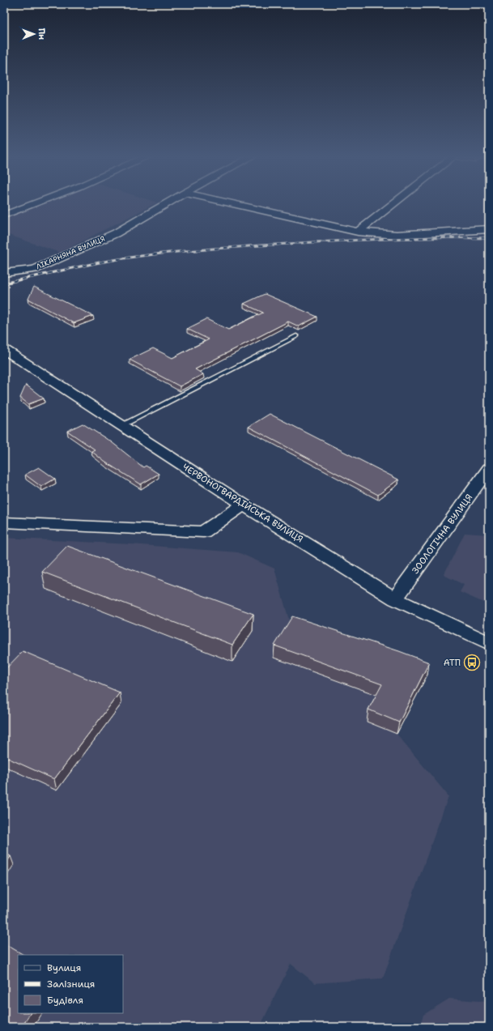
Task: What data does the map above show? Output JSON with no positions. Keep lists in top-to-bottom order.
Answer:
{
  "streets": {
    "street": ["ЛІКАРНЯНА ВУЛИЦЯ", "ЧЕРВОНОГВАРДІЙСЬКА ВУЛИЦЯ", "ЗООЛОГІЧНА ВУЛИЦЯ"]
  },
  "crossings": [
    ["ЧЕРВОНОГВАРДІЙСЬКА ВУЛИЦЯ", "ЗООЛОГІЧНА ВУЛИЦЯ"]
  ],
  "places": {
    "bus stop": ["АТП"]
  },
  "legend": ["Вулиця", "Залізниця", "Будівля"],
  "north": "right"
}
